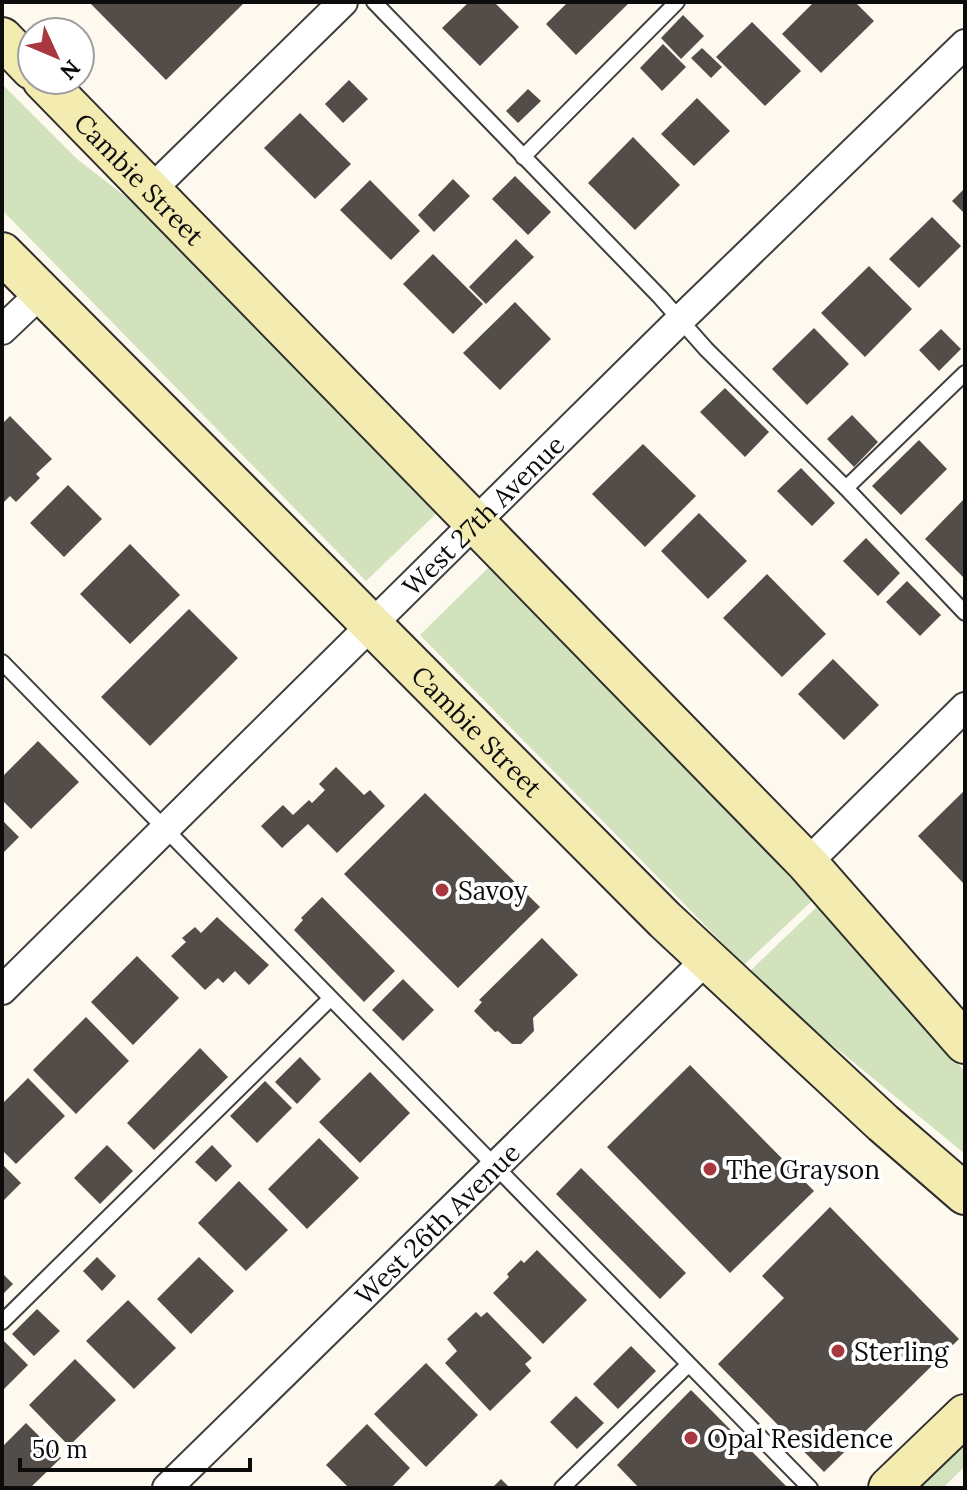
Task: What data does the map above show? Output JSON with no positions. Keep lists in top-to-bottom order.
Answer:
{
  "streets": {
    "main road": ["Cambie Street"],
    "street": ["West 27th Avenue", "West 26th Avenue"]
  },
  "crossings": [
    ["Cambie Street", "West 27th Avenue"],
    ["Cambie Street", "West 26th Avenue"]
  ],
  "places": [
    "Savoy",
    "The Grayson",
    "Sterling",
    "Opal Residence"
  ],
  "scale_bar": "50 m",
  "north": "bottom right"
}
